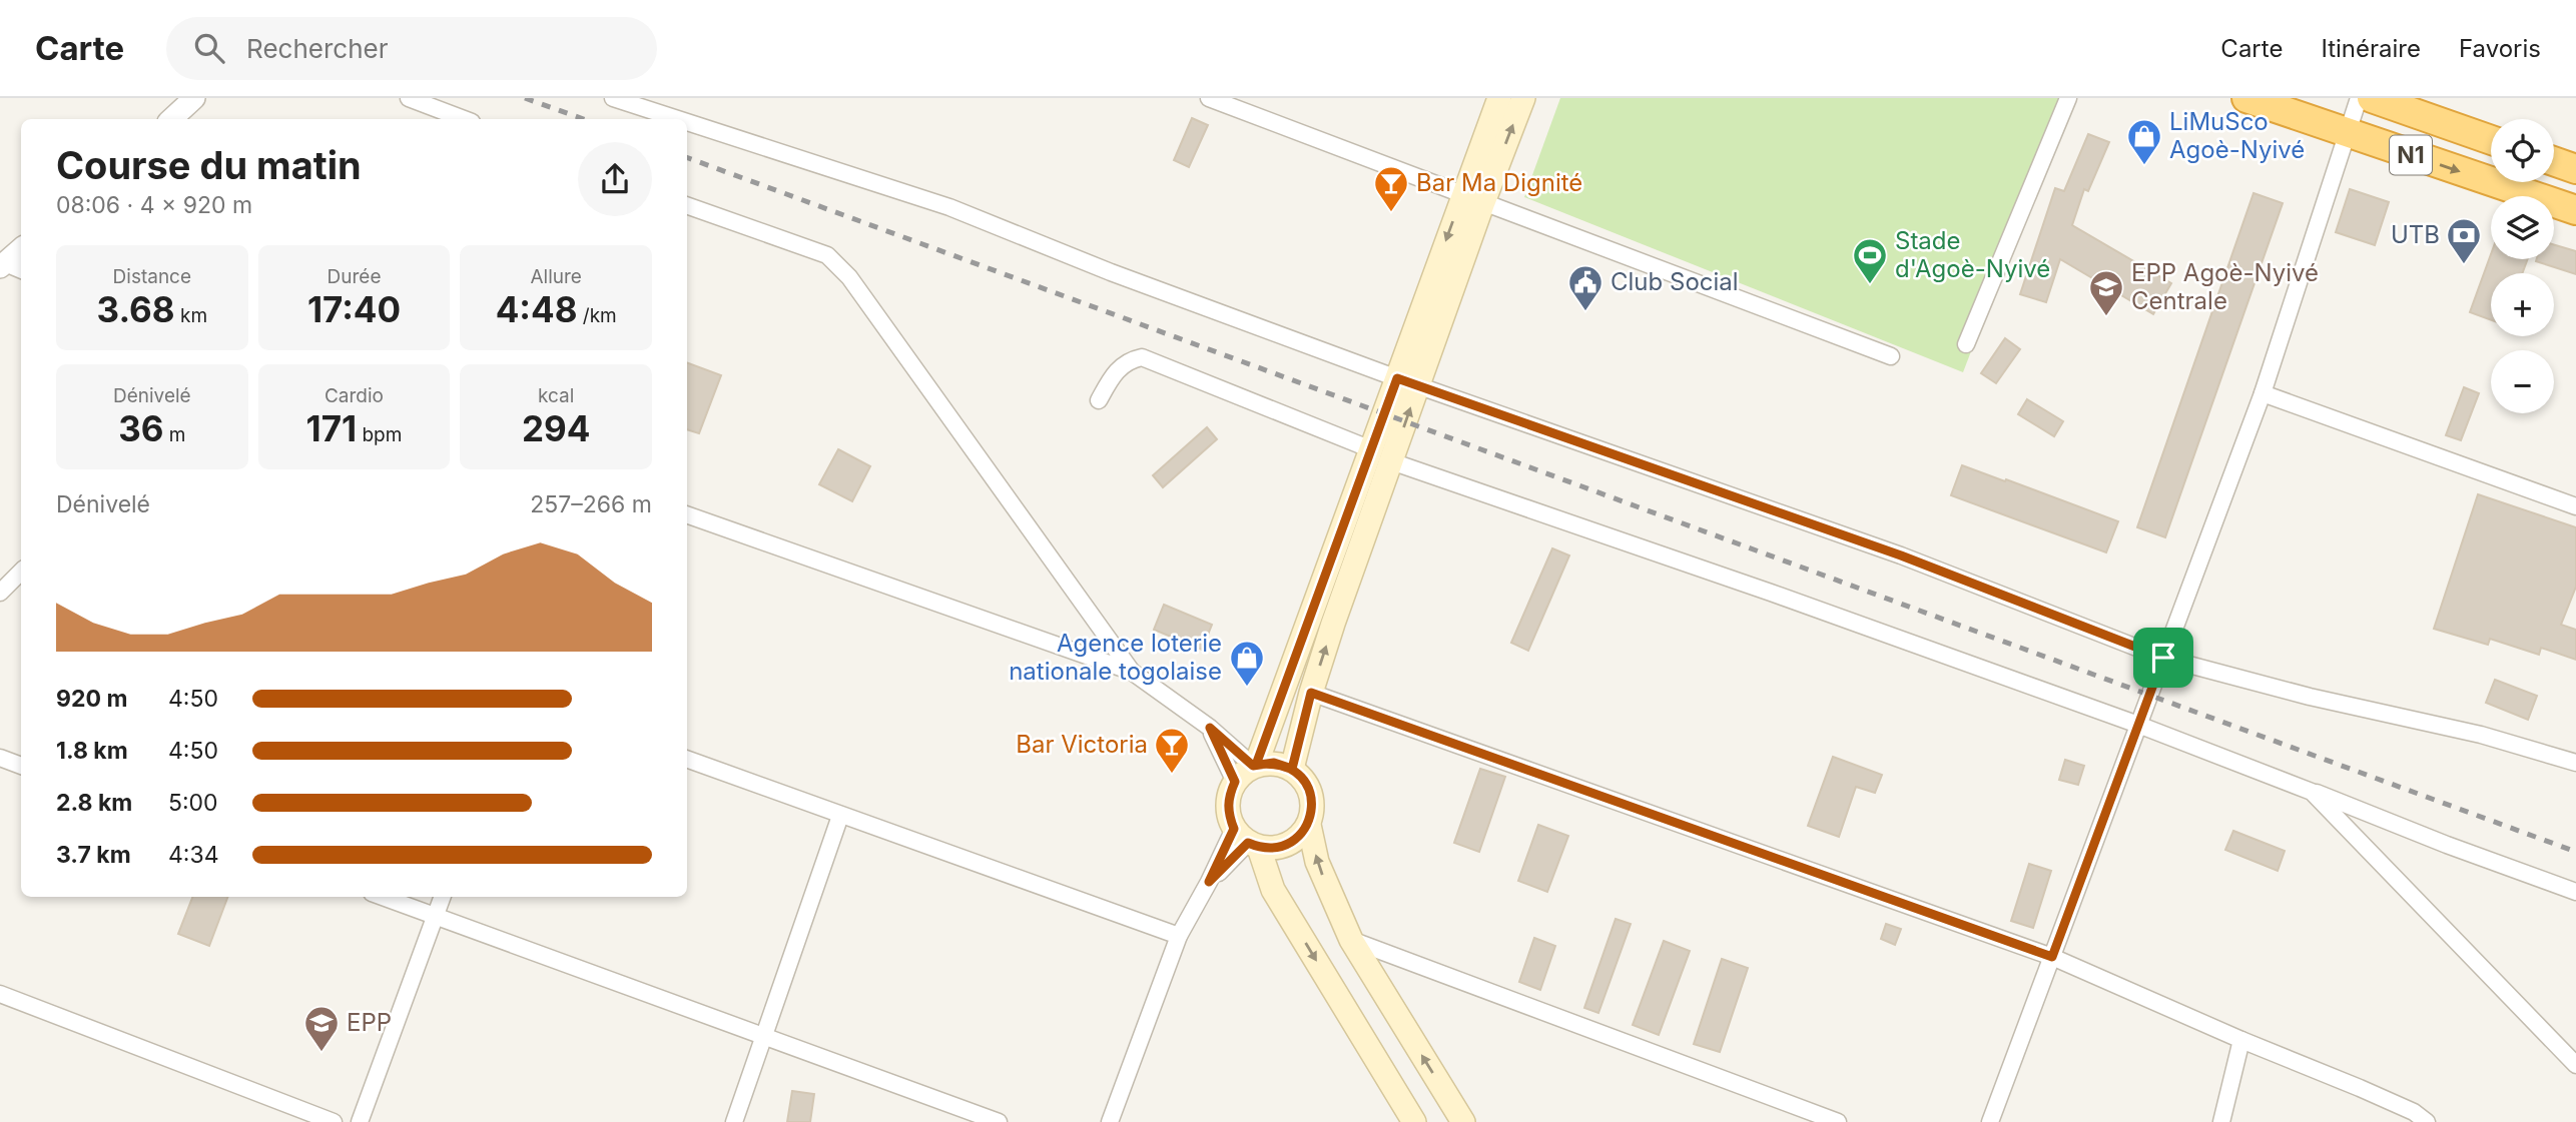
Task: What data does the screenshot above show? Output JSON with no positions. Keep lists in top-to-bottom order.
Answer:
{
  "streets": {
    "highway": ["N1"]
  },
  "places": {
    "shop": ["LiMuSco Agoè-Nyivé", "Agence loterie nationale togolaise"],
    "bar": ["Bar Ma Dignité", "Bar Victoria"],
    "bank": ["UTB"],
    "sports": ["Stade d'Agoè-Nyivé"],
    "public building": ["Club Social"],
    "school or university": ["EPP Agoè-Nyivé Centrale", "EPP"]
  },
  "page": {
    "header": "Carte",
    "search": "Rechercher",
    "nav": ["Carte", "Itinéraire", "Favoris"],
    "map_buttons": ["+", "−"],
    "heading": ["Course du matin", "08:06 · 4 × 920 m"],
    "stats": [
      ["Distance", "3.68 km"],
      ["Durée", "17:40"],
      ["Allure", "4:48 /km"],
      ["Dénivelé", "36 m"],
      ["Cardio", "171 bpm"],
      ["kcal", "294"]
    ],
    "chart": ["Dénivelé", "257–266 m"],
    "list": [
      {
        "name": "920 m",
        "note": "4:50"
      },
      {
        "name": "1.8 km",
        "note": "4:50"
      },
      {
        "name": "2.8 km",
        "note": "5:00"
      },
      {
        "name": "3.7 km",
        "note": "4:34"
      }
    ]
  }
}
